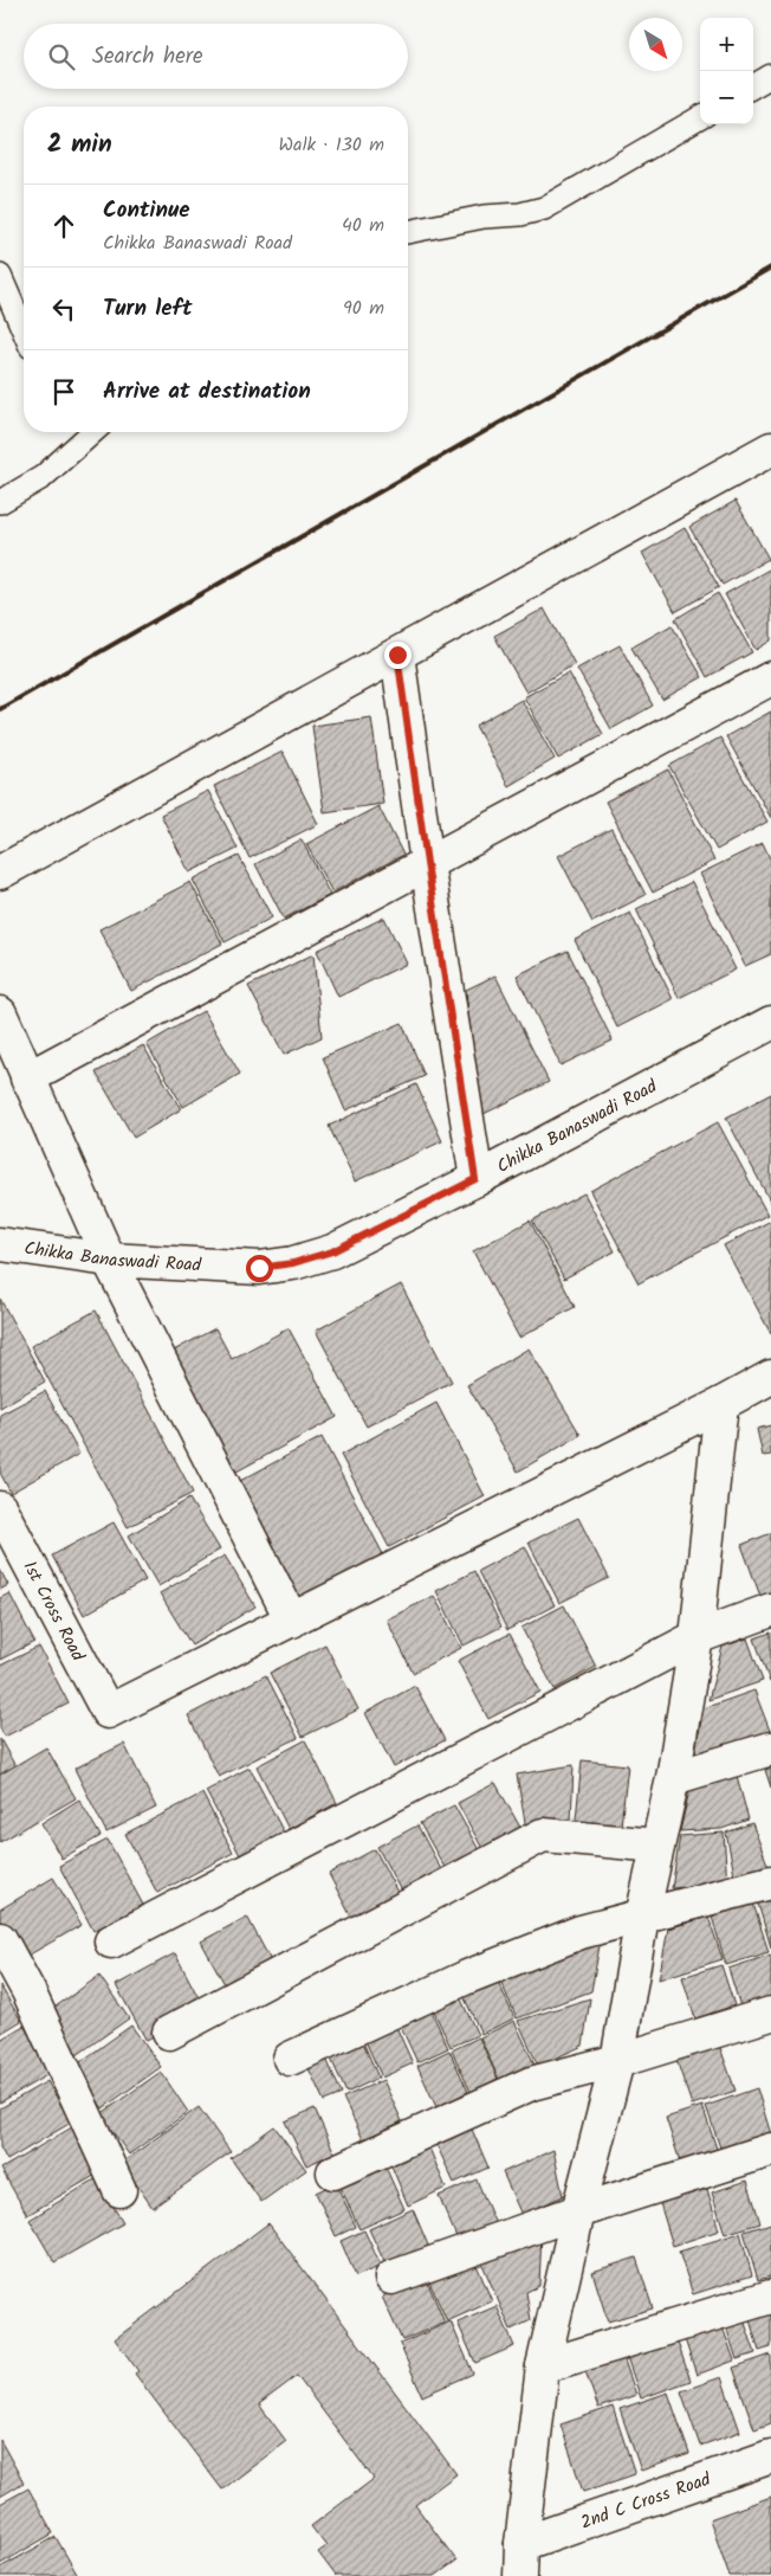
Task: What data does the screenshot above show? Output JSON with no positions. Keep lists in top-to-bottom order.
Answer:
{
  "streets": {
    "street": ["Chikka Banaswadi Road", "1st Cross Road", "2nd C Cross Road"]
  },
  "north": "bottom right",
  "page": {
    "map_buttons": ["+", "−"],
    "search": "Search here",
    "heading": ["2 min", "Walk · 130 m"],
    "list": [
      ["Continue", "Chikka Banaswadi Road", "40 m"],
      ["Turn left", "90 m"],
      "Arrive at destination"
    ]
  }
}
